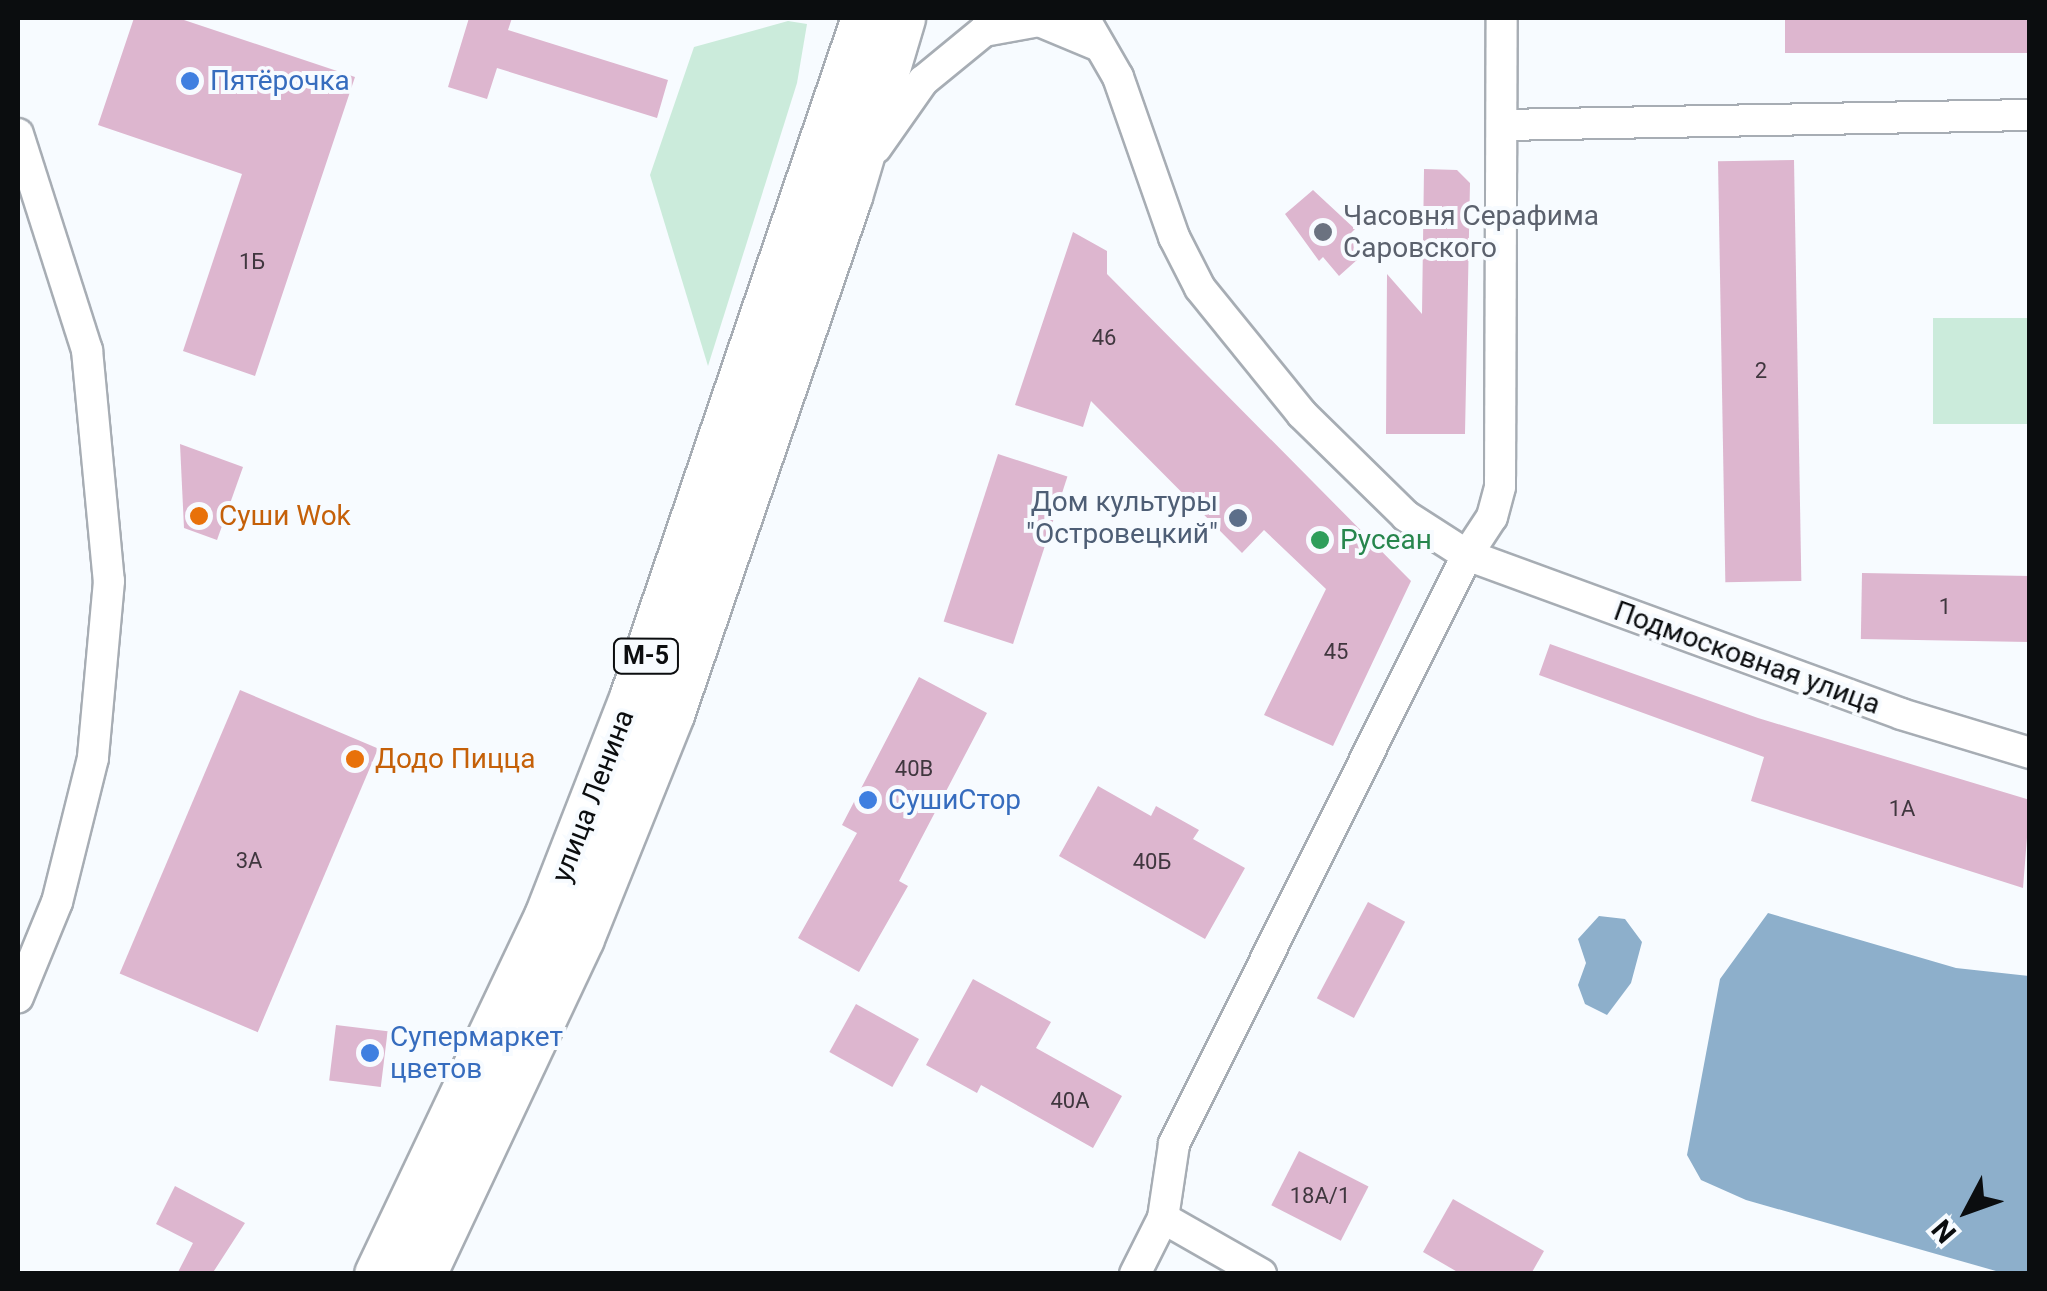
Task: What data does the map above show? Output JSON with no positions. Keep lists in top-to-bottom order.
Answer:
{
  "streets": {
    "main road": ["М-5", "улица Ленина"],
    "street": ["Подмосковная улица"]
  },
  "places": [
    "Пятёрочка",
    "Часовня Серафима Саровского",
    "Суши Wok",
    "Дом культуры \"Островецкий\"",
    "Русеан",
    "Додо Пицца",
    "СушиСтор",
    "Супермаркет цветов"
  ],
  "house_numbers": [
    "1Б",
    "46",
    "2",
    "1",
    "45",
    "40В",
    "1А",
    "3А",
    "40Б",
    "40А",
    "18А/1"
  ],
  "north": "bottom left"
}
